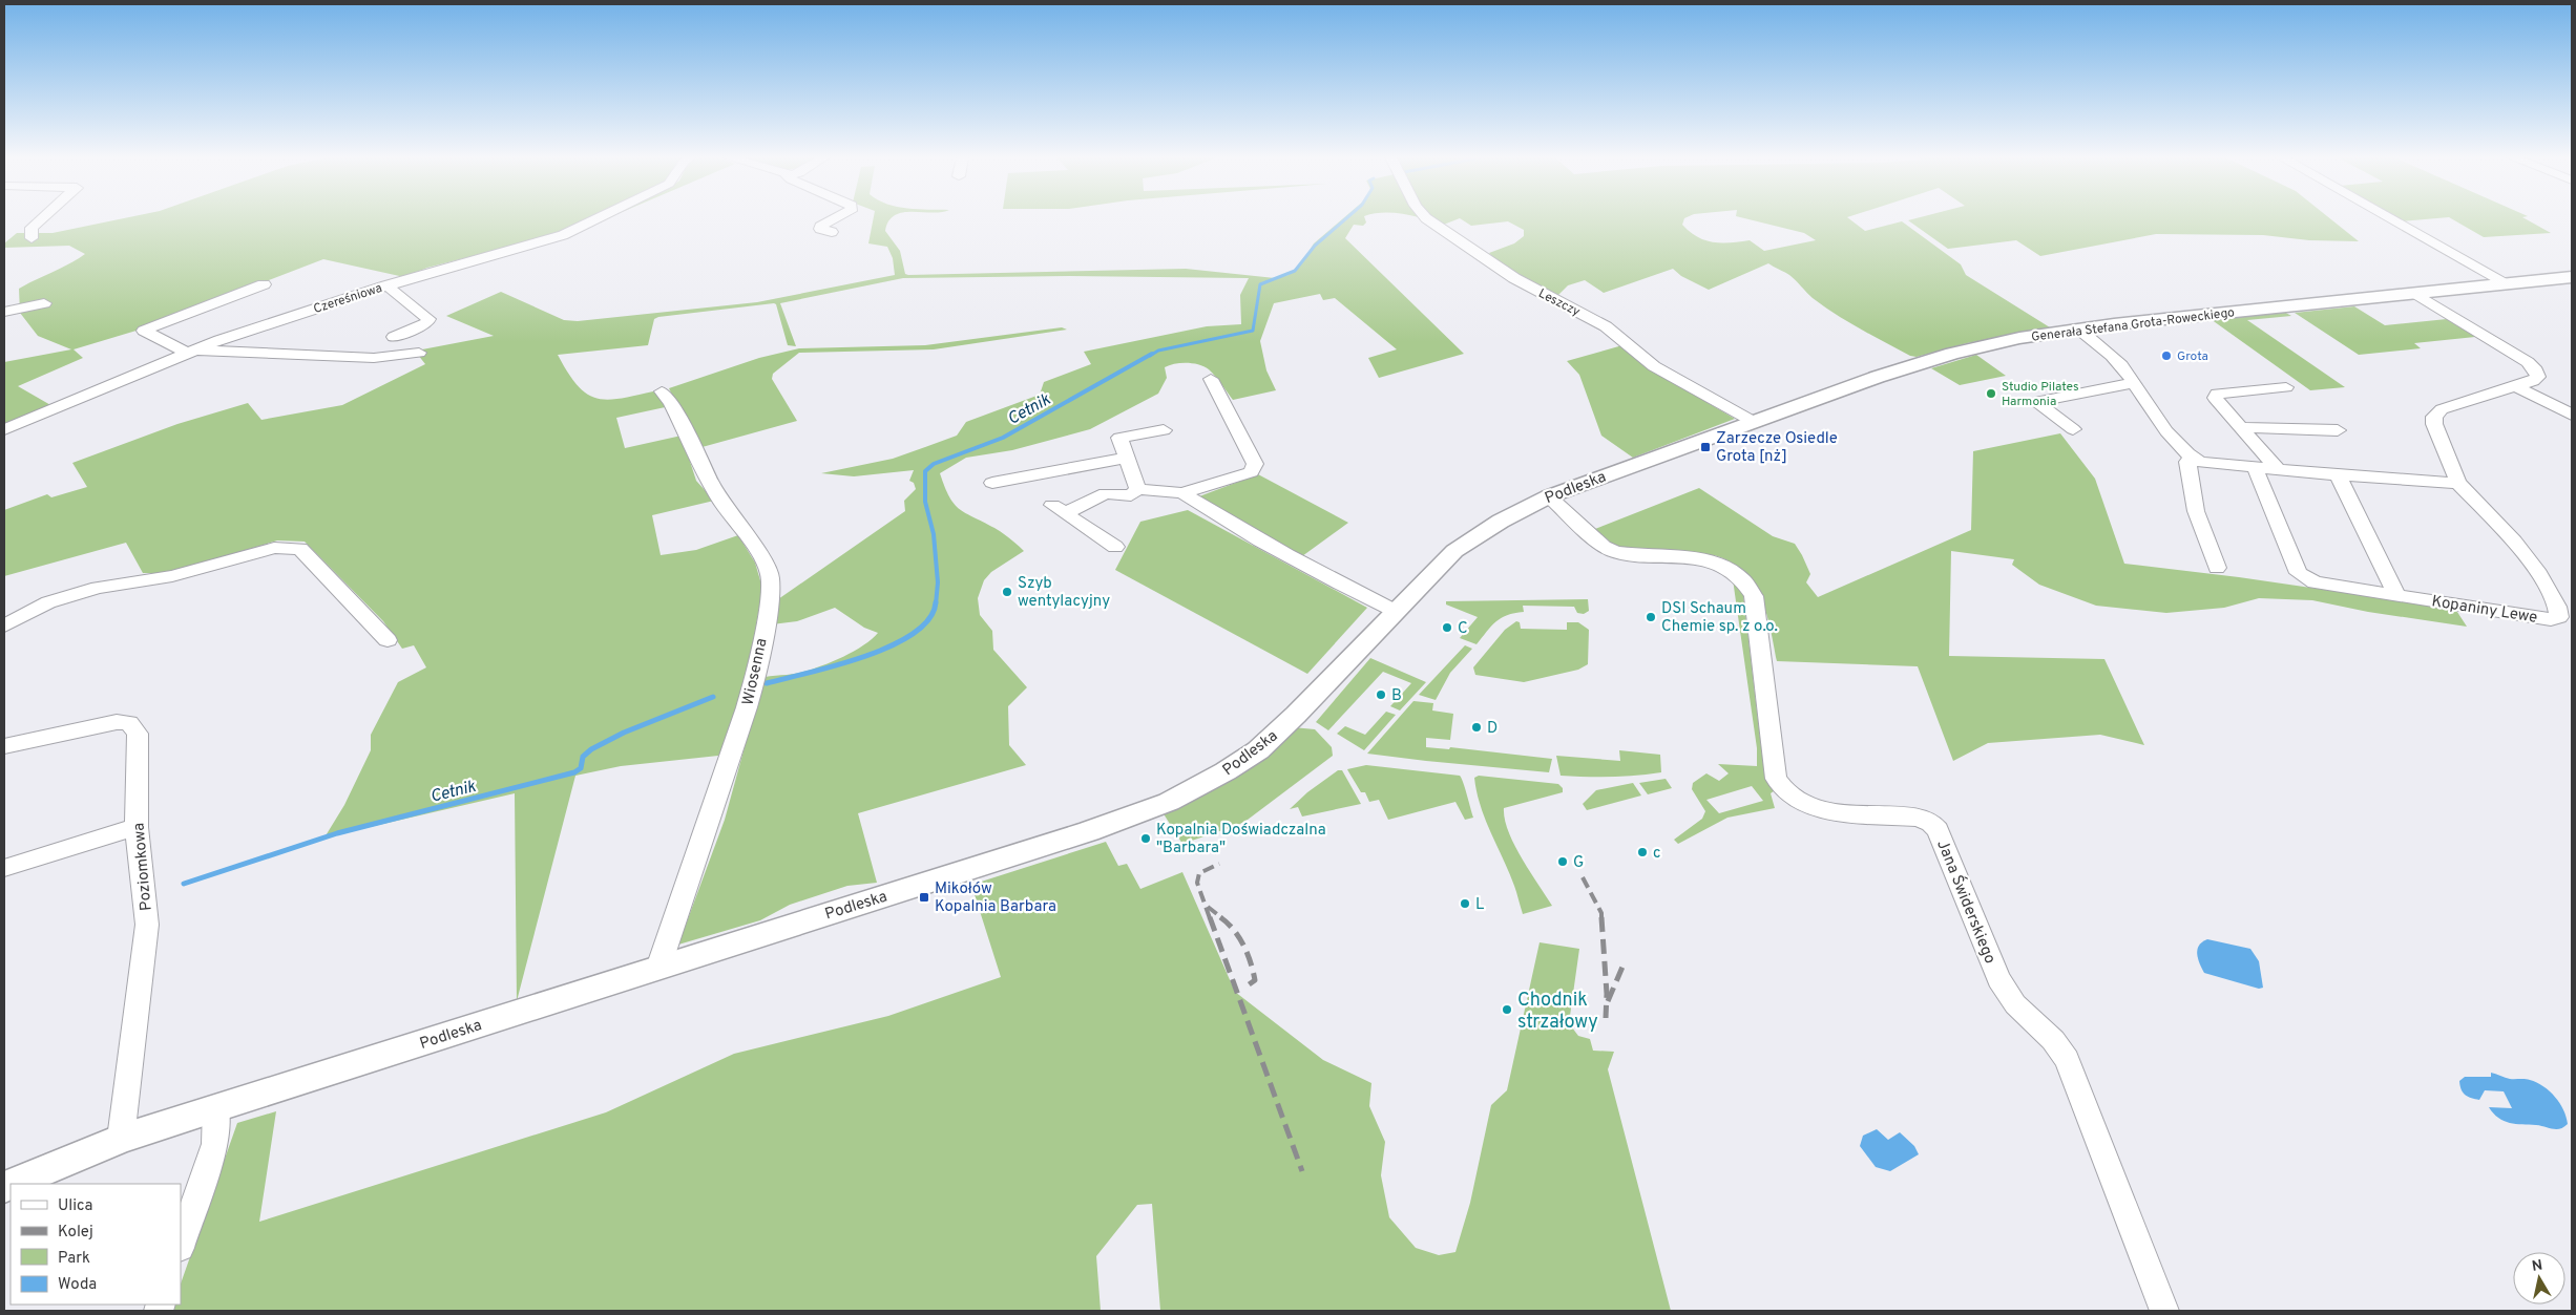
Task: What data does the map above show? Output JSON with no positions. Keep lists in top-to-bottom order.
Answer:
{
  "streets": {
    "street": [
      "Czereśniowa",
      "Leszczy",
      "Generała Stefana Grota-Roweckiego",
      "Podleska",
      "Kopaniny Lewe",
      "Wiosenna",
      "Poziomkowa",
      "Jana Świderskiego"
    ]
  },
  "crossings": [
    ["Leszczy", "Generała Stefana Grota-Roweckiego"],
    ["Generała Stefana Grota-Roweckiego", "Podleska"],
    ["Generała Stefana Grota-Roweckiego", "Kopaniny Lewe"],
    ["Podleska", "Wiosenna"],
    ["Podleska", "Poziomkowa"],
    ["Podleska", "Jana Świderskiego"]
  ],
  "water": ["Cetnik"],
  "places": {
    "other": [
      "Grota",
      "Studio Pilates Harmonia",
      "Szyb wentylacyjny",
      "DSI Schaum Chemie sp. z o.o.",
      "C",
      "B",
      "D",
      "Kopalnia Doświadczalna \"Barbara\"",
      "c",
      "G",
      "L",
      "Chodnik strzałowy"
    ],
    "transit": ["Zarzecze Osiedle Grota [nż]", "Mikołów Kopalnia Barbara"]
  },
  "legend": [
    "Ulica",
    "Kolej",
    "Park",
    "Woda"
  ],
  "north": "top"
}
